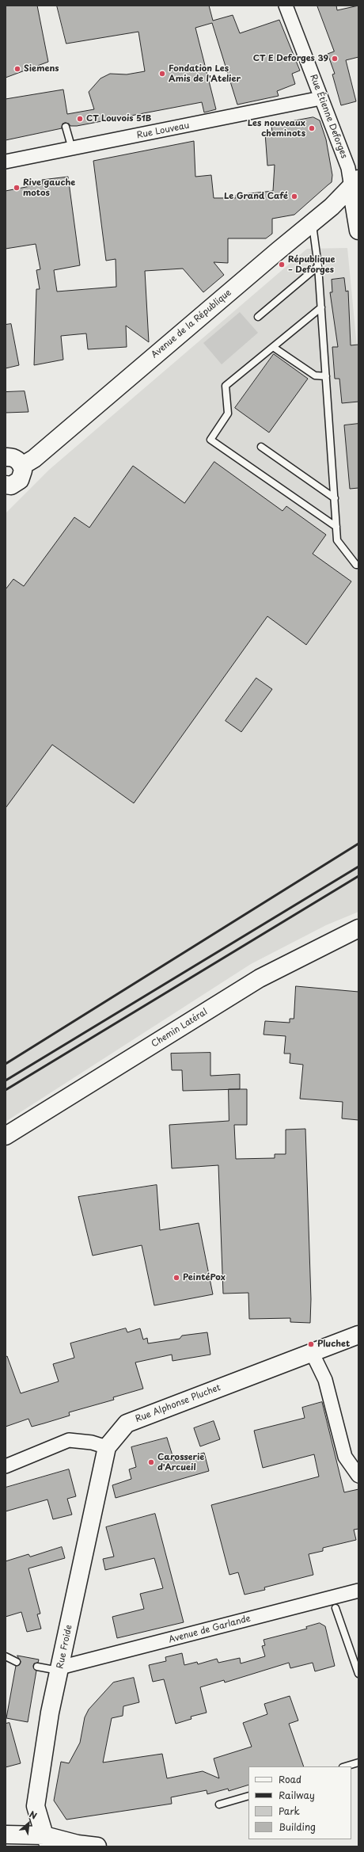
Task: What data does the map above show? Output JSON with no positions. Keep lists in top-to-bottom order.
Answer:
{
  "streets": {
    "street": [
      "Rue Étienne Deforges",
      "Rue Louveau",
      "Avenue de la République",
      "Chemin Latéral",
      "Rue Alphonse Pluchet",
      "Avenue de Garlande",
      "Rue Froide"
    ]
  },
  "crossings": [
    ["Rue Étienne Deforges", "Rue Louveau"],
    ["Rue Étienne Deforges", "Avenue de la République"],
    ["Rue Alphonse Pluchet", "Rue Froide"],
    ["Avenue de Garlande", "Rue Froide"]
  ],
  "places": [
    "CT E Deforges 39",
    "Siemens",
    "Fondation Les Amis de l'Atelier",
    "CT Louvois 51B",
    "Les nouveaux cheminots",
    "Rive gauche motos",
    "Le Grand Café",
    "République – Deforges",
    "PeintéPox",
    "Pluchet",
    "Carosserie d'Arcueil"
  ],
  "legend": [
    "Road",
    "Railway",
    "Park",
    "Building"
  ],
  "north": "top right"
}
